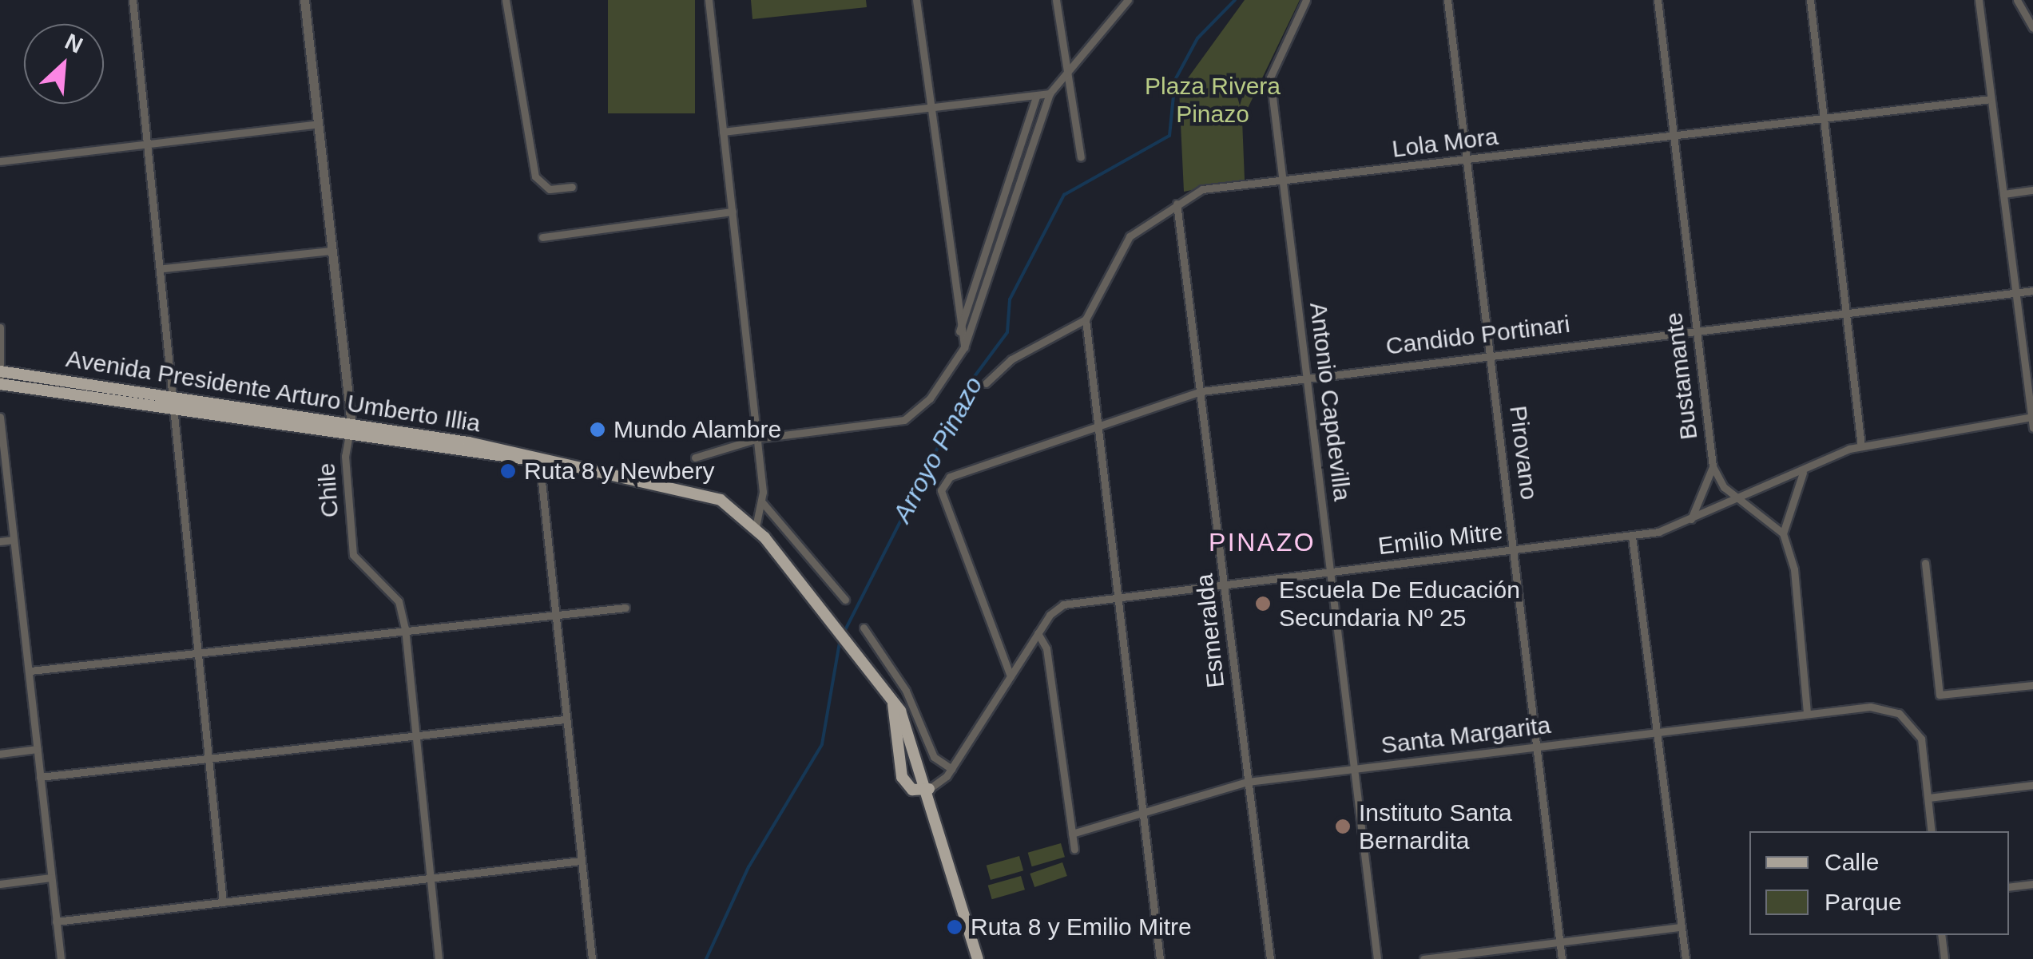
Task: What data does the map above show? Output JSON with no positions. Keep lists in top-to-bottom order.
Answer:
{
  "streets": {
    "main road": ["Avenida Presidente Arturo Umberto Illia"],
    "street": [
      "Lola Mora",
      "Candido Portinari",
      "Bustamante",
      "Antonio Capdevilla",
      "Pirovano",
      "Chile",
      "Emilio Mitre",
      "Esmeralda",
      "Santa Margarita"
    ]
  },
  "crossings": [
    ["Lola Mora", "Bustamante"],
    ["Lola Mora", "Antonio Capdevilla"],
    ["Lola Mora", "Pirovano"],
    ["Lola Mora", "Esmeralda"],
    ["Candido Portinari", "Bustamante"],
    ["Candido Portinari", "Antonio Capdevilla"],
    ["Candido Portinari", "Pirovano"],
    ["Candido Portinari", "Emilio Mitre"],
    ["Candido Portinari", "Esmeralda"],
    ["Bustamante", "Emilio Mitre"],
    ["Avenida Presidente Arturo Umberto Illia", "Chile"],
    ["Avenida Presidente Arturo Umberto Illia", "Emilio Mitre"],
    ["Antonio Capdevilla", "Emilio Mitre"],
    ["Antonio Capdevilla", "Santa Margarita"],
    ["Pirovano", "Emilio Mitre"],
    ["Pirovano", "Santa Margarita"],
    ["Emilio Mitre", "Esmeralda"],
    ["Esmeralda", "Santa Margarita"]
  ],
  "districts": ["PINAZO"],
  "water": ["Arroyo Pinazo"],
  "parks": ["Plaza Rivera Pinazo"],
  "places": [
    "Mundo Alambre",
    "Ruta 8 y Newbery",
    "Escuela De Educación Secundaria Nº 25",
    "Instituto Santa Bernardita",
    "Ruta 8 y Emilio Mitre"
  ],
  "legend": ["Calle", "Parque"],
  "north": "top right"
}
